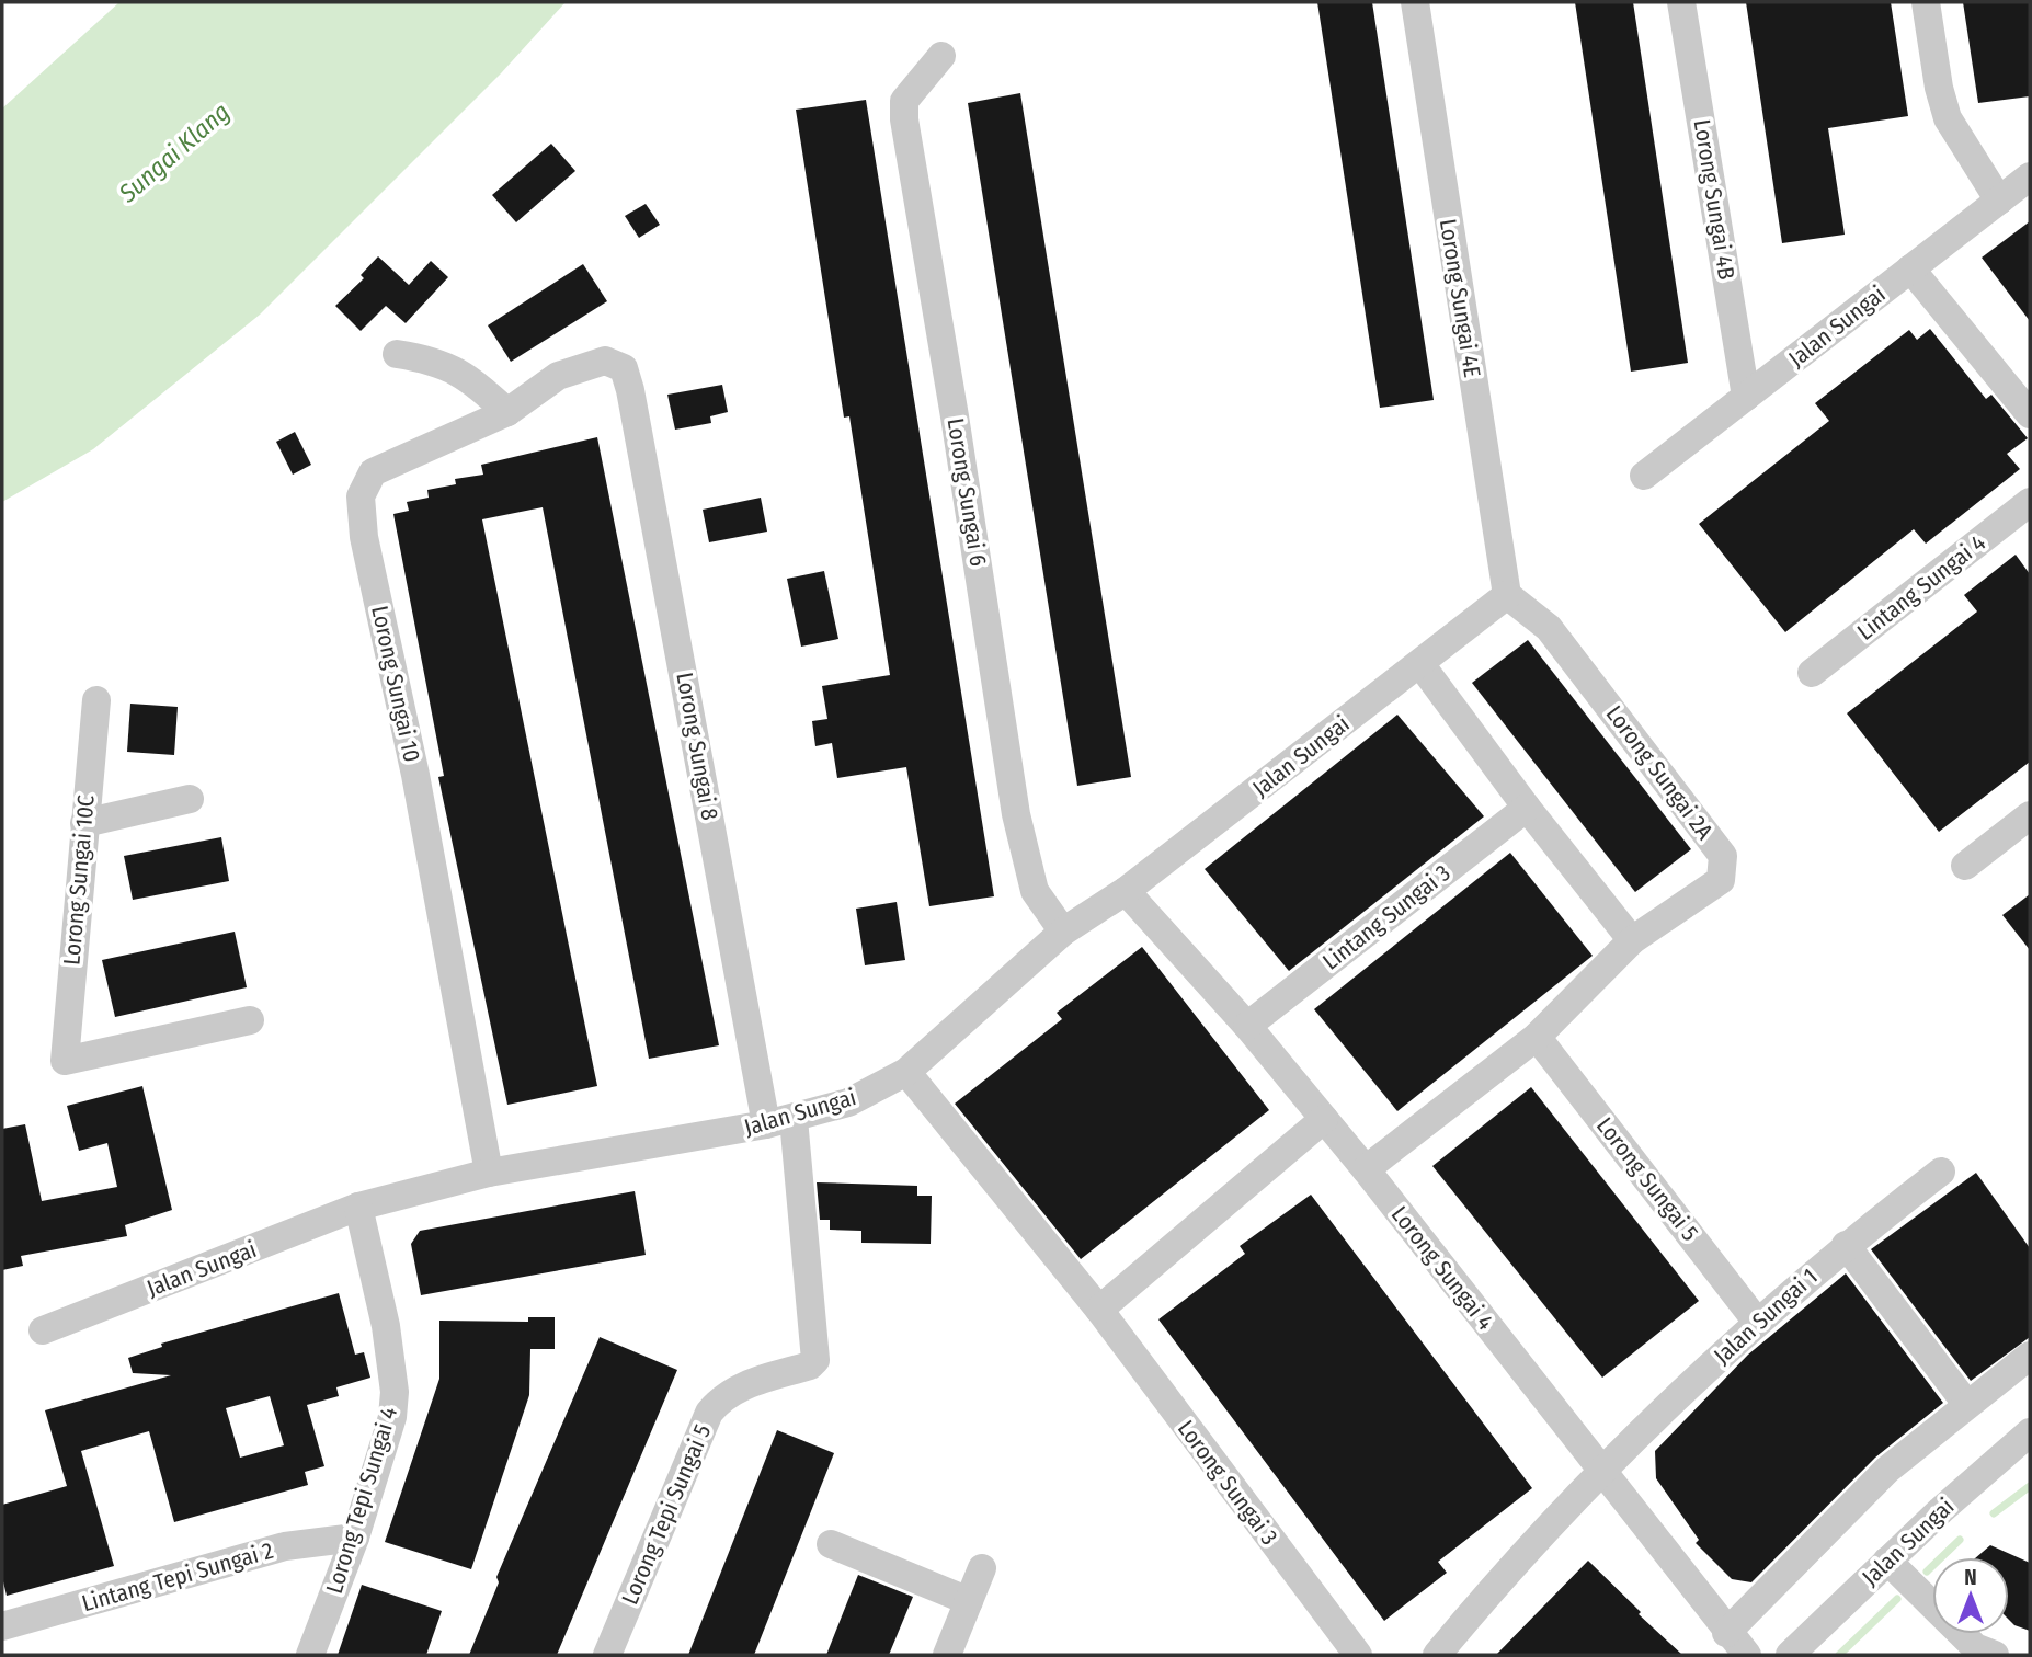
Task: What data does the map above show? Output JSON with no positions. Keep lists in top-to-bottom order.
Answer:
{
  "streets": {
    "street": [
      "Lorong Sungai 4B",
      "Lorong Sungai 4E",
      "Jalan Sungai",
      "Lorong Sungai 6",
      "Lintang Sungai 4",
      "Lorong Sungai 10",
      "Lorong Sungai 8",
      "Lorong Sungai 2A",
      "Lorong Sungai 10C",
      "Lintang Sungai 3",
      "Lorong Sungai 5",
      "Lorong Sungai 4",
      "Jalan Sungai 1",
      "Lorong Sungai 3",
      "Lorong Tepi Sungai 4",
      "Lorong Tepi Sungai 5",
      "Lintang Tepi Sungai 2"
    ]
  },
  "crossings": [
    ["Lorong Sungai 4B", "Jalan Sungai"],
    ["Lorong Sungai 4E", "Jalan Sungai"],
    ["Lorong Sungai 4E", "Lorong Sungai 2A"],
    ["Jalan Sungai", "Lorong Sungai 6"],
    ["Jalan Sungai", "Lorong Sungai 10"],
    ["Jalan Sungai", "Lorong Sungai 8"],
    ["Jalan Sungai", "Lorong Sungai 2A"],
    ["Jalan Sungai", "Lorong Sungai 4"],
    ["Jalan Sungai", "Lorong Sungai 3"],
    ["Jalan Sungai", "Lorong Tepi Sungai 4"],
    ["Jalan Sungai", "Lorong Tepi Sungai 5"],
    ["Lorong Sungai 10", "Lorong Sungai 8"],
    ["Lorong Sungai 8", "Lorong Tepi Sungai 5"],
    ["Lorong Sungai 2A", "Lorong Sungai 5"],
    ["Lorong Sungai 2A", "Lorong Sungai 4"],
    ["Lintang Sungai 3", "Lorong Sungai 4"],
    ["Lorong Sungai 5", "Jalan Sungai 1"],
    ["Lorong Sungai 4", "Jalan Sungai 1"],
    ["Lorong Tepi Sungai 4", "Lintang Tepi Sungai 2"]
  ],
  "water": ["Sungai Klang"],
  "north": "top"
}
